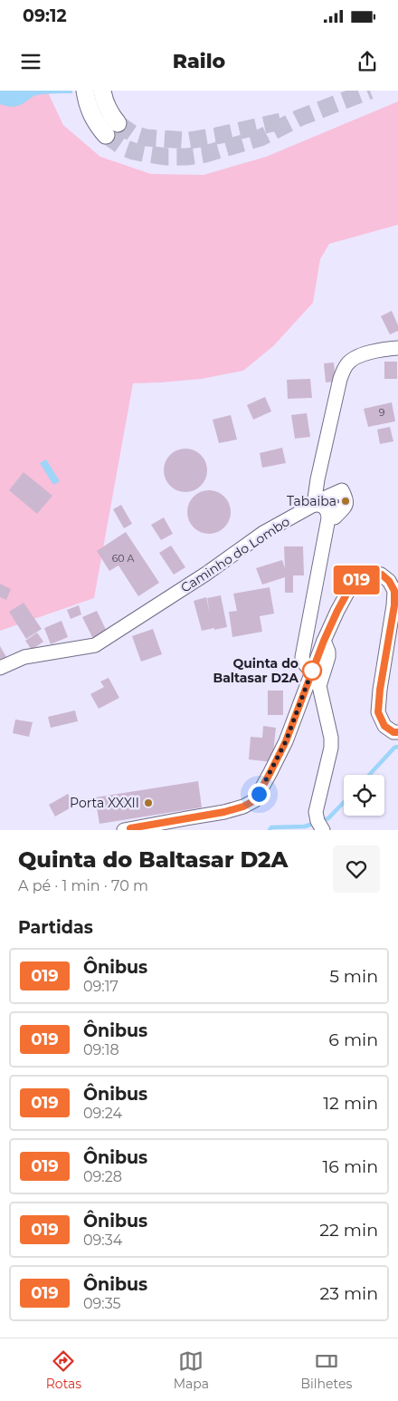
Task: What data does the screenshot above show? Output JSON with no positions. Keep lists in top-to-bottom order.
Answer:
{
  "streets": {
    "street": ["Caminho do Lombo"]
  },
  "places": ["Tabaiba", "Quinta do Baltasar D2A", "Porta XXXII"],
  "lines": ["bus line 019"],
  "house_numbers": ["9", "60 A"],
  "page": {
    "status": "09:12",
    "header": "Railo",
    "on_map": "019",
    "heading": [
      ["Quinta do Baltasar D2A", "A pé · 1 min · 70 m"],
      "Partidas"
    ],
    "list": [
      {
        "mark": "019",
        "name": "Ônibus",
        "note": "09:17",
        "value": "5 min"
      },
      {
        "mark": "019",
        "name": "Ônibus",
        "note": "09:18",
        "value": "6 min"
      },
      {
        "mark": "019",
        "name": "Ônibus",
        "note": "09:24",
        "value": "12 min"
      },
      {
        "mark": "019",
        "name": "Ônibus",
        "note": "09:28",
        "value": "16 min"
      },
      {
        "mark": "019",
        "name": "Ônibus",
        "note": "09:34",
        "value": "22 min"
      },
      {
        "mark": "019",
        "name": "Ônibus",
        "note": "09:35",
        "value": "23 min"
      }
    ],
    "tabs": ["Rotas", "Mapa", "Bilhetes"]
  }
}
